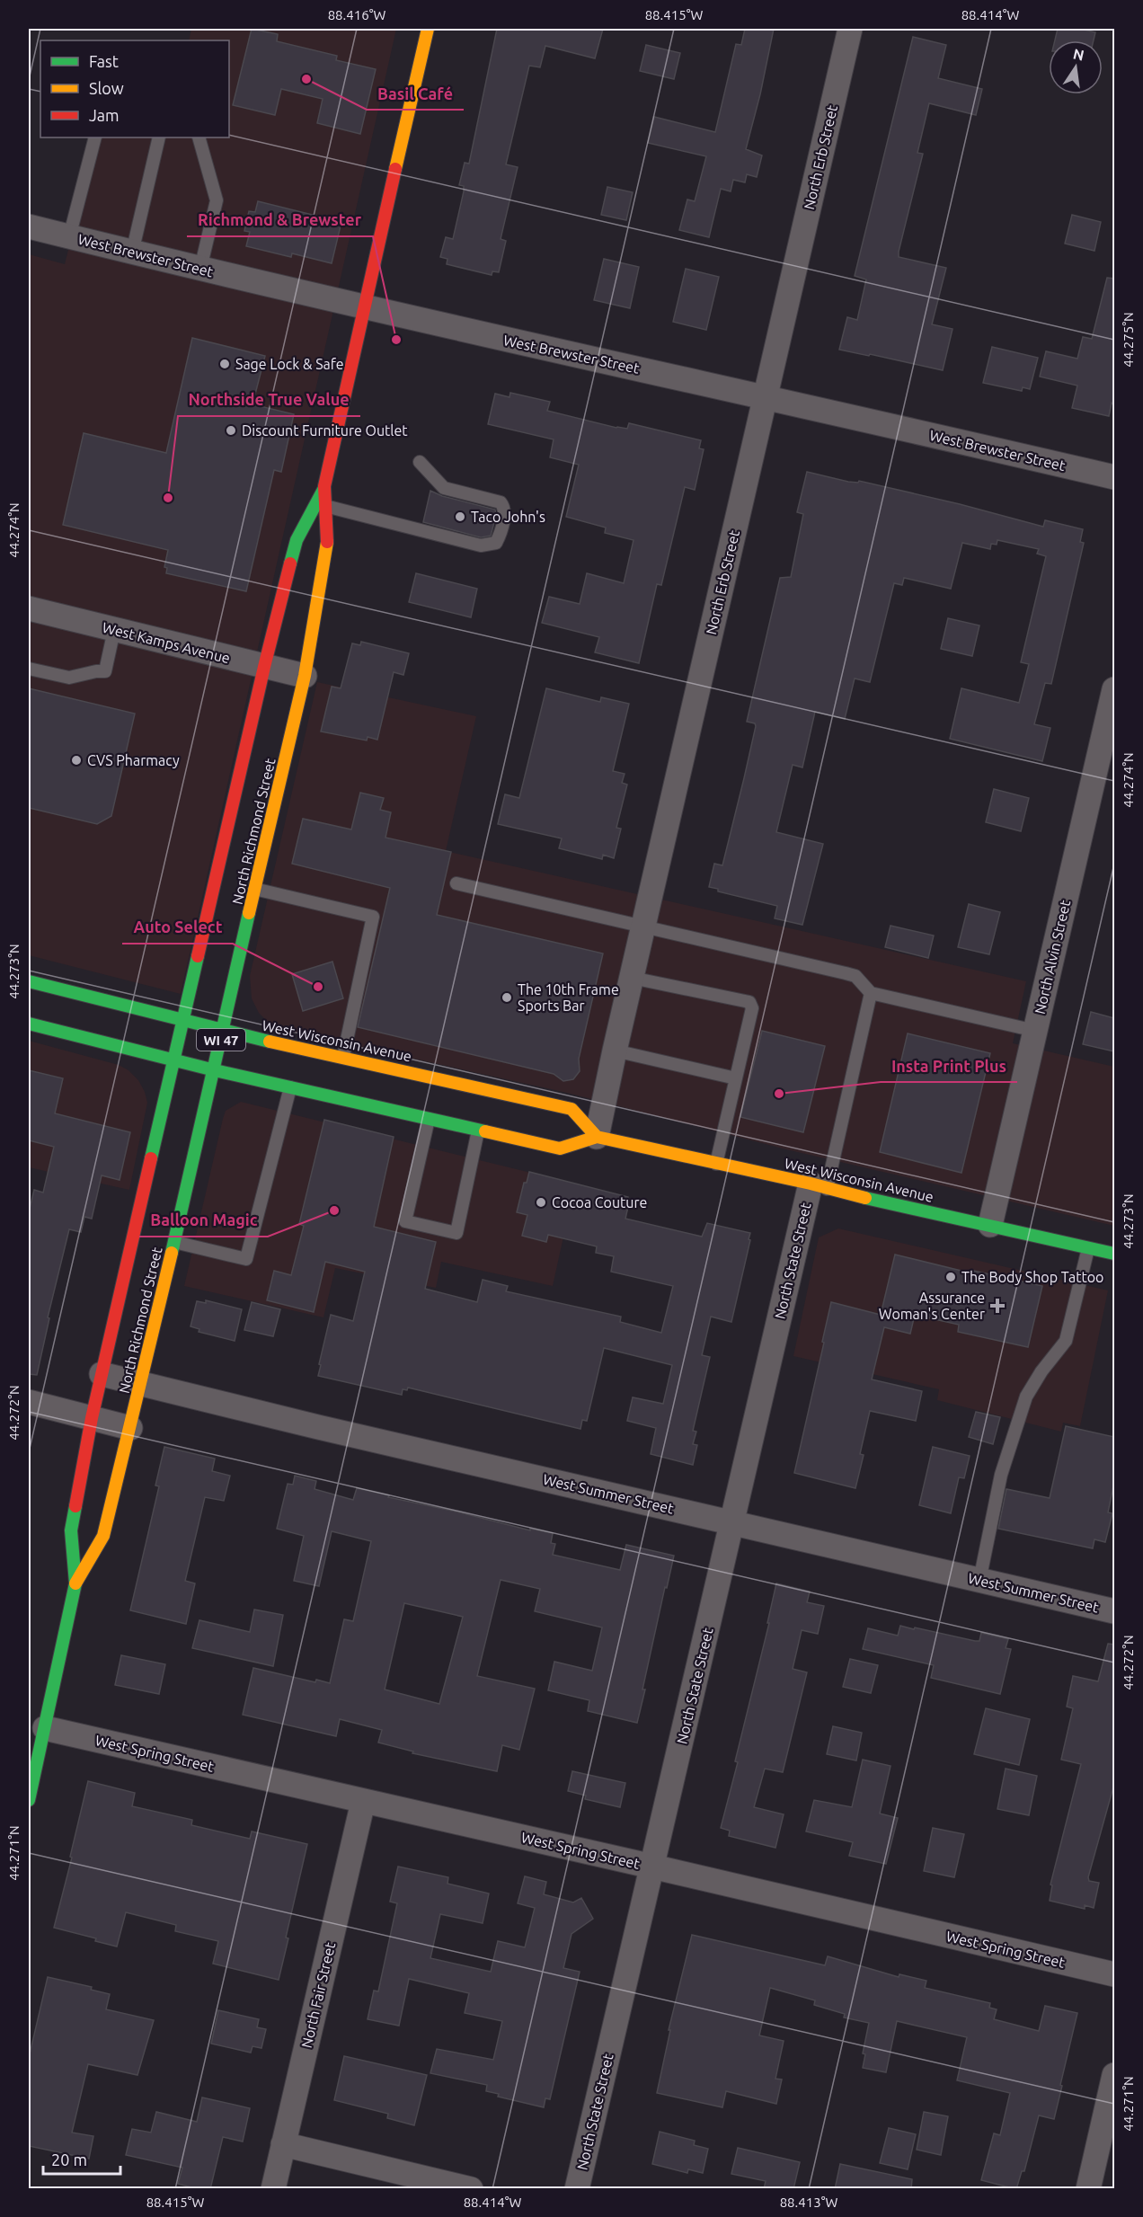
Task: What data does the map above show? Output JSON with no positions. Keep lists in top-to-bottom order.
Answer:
{
  "streets": {
    "main road": ["North Richmond Street", "WI 47", "West Wisconsin Avenue"],
    "street": [
      "North Erb Street",
      "West Brewster Street",
      "West Kamps Avenue",
      "North Alvin Street",
      "North State Street",
      "West Summer Street",
      "West Spring Street",
      "North Fair Street"
    ]
  },
  "crossings": [
    ["North Erb Street", "West Brewster Street"],
    ["North Erb Street", "West Wisconsin Avenue"],
    ["West Brewster Street", "North Richmond Street"],
    ["West Kamps Avenue", "North Richmond Street"],
    ["North Richmond Street", "West Wisconsin Avenue"],
    ["North Richmond Street", "West Summer Street"],
    ["North Richmond Street", "West Spring Street"],
    ["North Alvin Street", "West Wisconsin Avenue"],
    ["West Wisconsin Avenue", "North State Street"],
    ["North State Street", "West Summer Street"],
    ["North State Street", "West Spring Street"],
    ["West Spring Street", "North Fair Street"]
  ],
  "places": {
    "other": [
      "Basil Café",
      "Richmond & Brewster",
      "Sage Lock & Safe",
      "Discount Furniture Outlet",
      "Northside True Value",
      "Taco John's",
      "CVS Pharmacy",
      "Auto Select",
      "The 10th Frame Sports Bar",
      "Insta Print Plus",
      "Cocoa Couture",
      "Balloon Magic",
      "The Body Shop Tattoo"
    ],
    "health": ["Assurance Woman's Center"]
  },
  "legend": ["Fast", "Slow", "Jam"],
  "scale_bar": "20 m",
  "north": "top",
  "coordinates": [
    "88.416°W",
    "88.415°W",
    "88.414°W",
    "44.275°N",
    "44.274°N",
    "44.273°N",
    "44.272°N",
    "44.271°N",
    "88.413°W"
  ]
}
